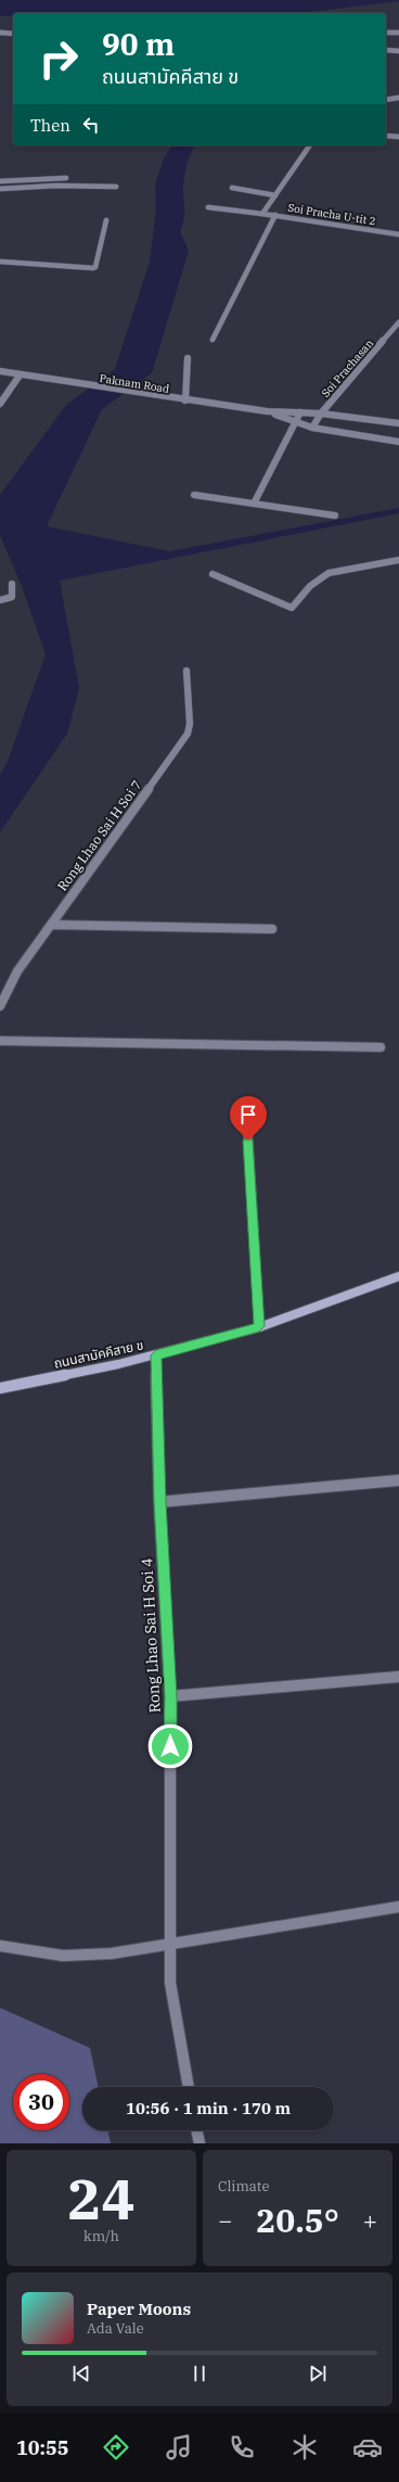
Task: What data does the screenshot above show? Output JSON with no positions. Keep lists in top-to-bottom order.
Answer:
{
  "streets": {
    "main road": ["ถนนสามัคคีสาย ข"],
    "street": [
      "Soi Pracha U-tit 2",
      "Soi Prachasan",
      "Paknam Road",
      "Rong Lhao Sai H Soi 7",
      "Rong Lhao Sai H Soi 4"
    ]
  },
  "crossings": [
    ["Soi Prachasan", "Paknam Road"],
    ["ถนนสามัคคีสาย ข", "Rong Lhao Sai H Soi 4"]
  ],
  "page": {
    "turn": ["90 m", "ถนนสามัคคีสาย ข"],
    "then": "Then",
    "limit": "30",
    "trip": "10:56 · 1 min · 170 m",
    "tile": [
      ["24", "km/h"],
      "Climate"
    ],
    "heat": ["−", "20.5°", "+"],
    "song": ["Paper Moons", "Ada Vale"],
    "tabs": "10:55"
  }
}
